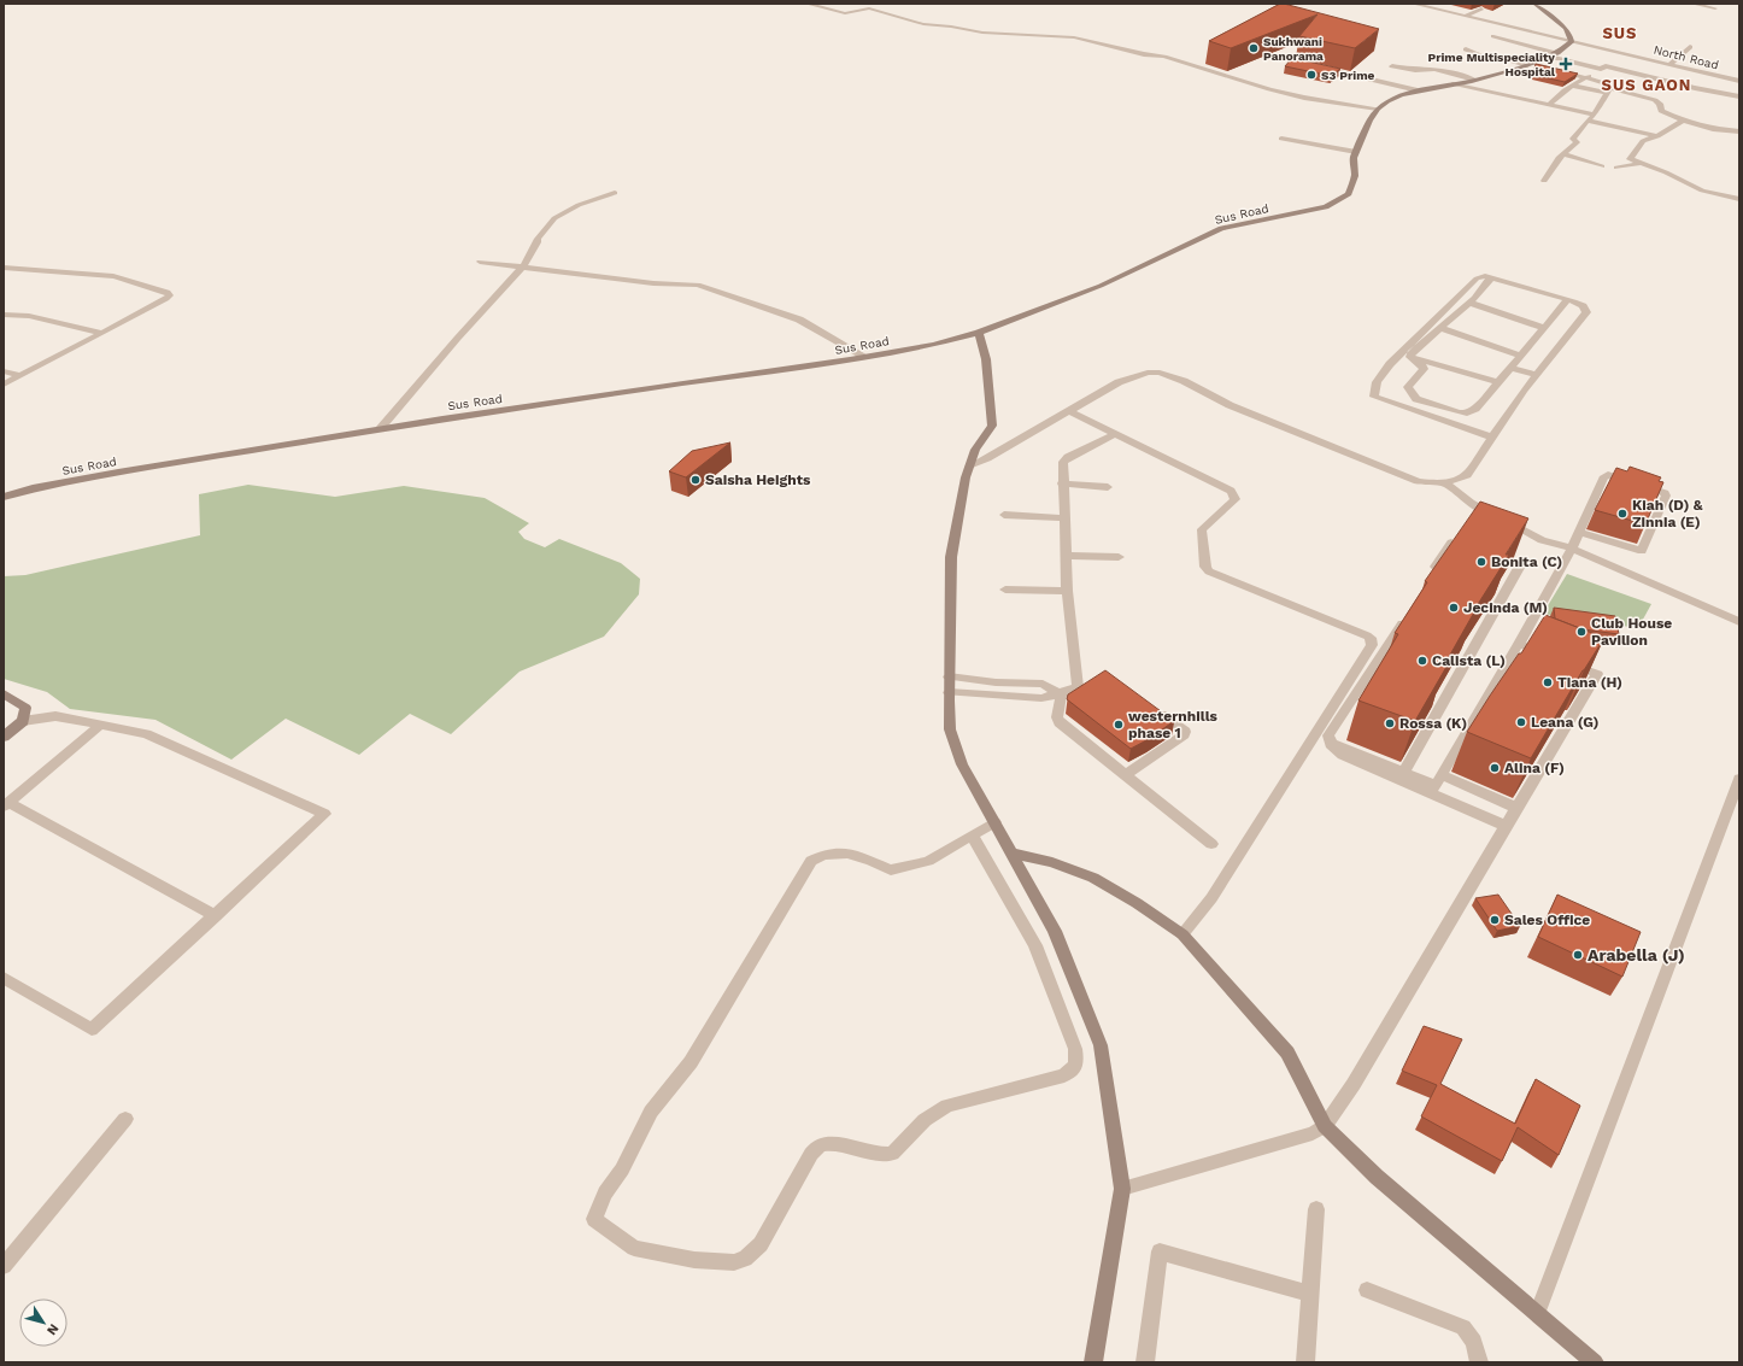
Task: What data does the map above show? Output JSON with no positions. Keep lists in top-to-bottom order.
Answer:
{
  "streets": {
    "main road": ["Sus Road"],
    "street": ["North Road"]
  },
  "crossings": [
    ["North Road", "Sus Road"]
  ],
  "districts": ["SUS", "SUS GAON"],
  "places": {
    "other": [
      "Sukhwani Panorama",
      "S3 Prime",
      "Saisha Heights",
      "Kiah (D) & Zinnia (E)",
      "Bonita (C)",
      "Jecinda (M)",
      "Club House Pavilion",
      "Calista (L)",
      "Tiana (H)",
      "Leana (G)",
      "Rossa (K)",
      "westernhills phase 1",
      "Alina (F)",
      "Sales Office",
      "Arabella (J)"
    ],
    "health": ["Prime Multispeciality Hospital"]
  },
  "north": "bottom right"
}
